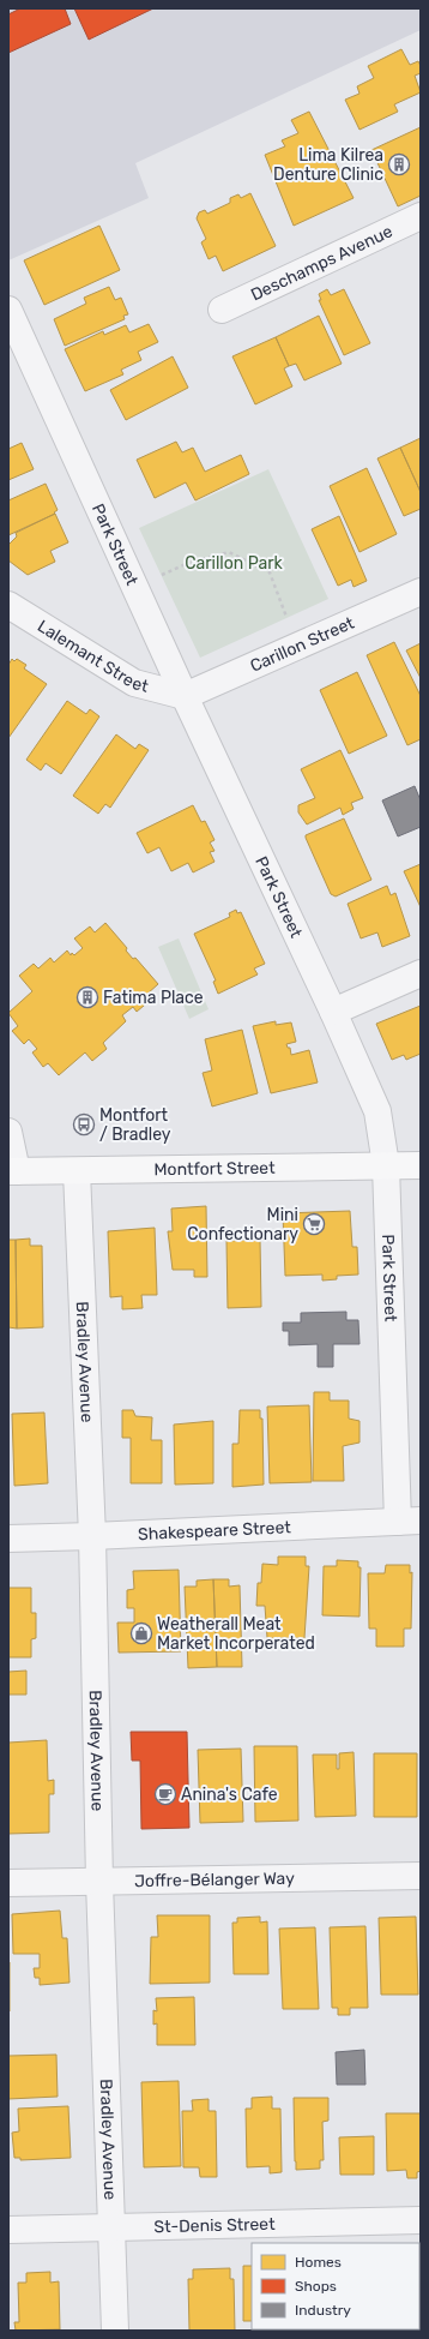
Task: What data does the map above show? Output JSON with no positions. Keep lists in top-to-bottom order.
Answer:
{
  "streets": {
    "street": [
      "Deschamps Avenue",
      "Park Street",
      "Carillon Street",
      "Lalemant Street",
      "Montfort Street",
      "Bradley Avenue",
      "Shakespeare Street",
      "Joffre-Bélanger Way",
      "St-Denis Street"
    ]
  },
  "crossings": [
    ["Park Street", "Carillon Street"],
    ["Park Street", "Lalemant Street"],
    ["Park Street", "Montfort Street"],
    ["Park Street", "Shakespeare Street"],
    ["Carillon Street", "Lalemant Street"],
    ["Montfort Street", "Bradley Avenue"],
    ["Bradley Avenue", "Shakespeare Street"],
    ["Bradley Avenue", "Joffre-Bélanger Way"],
    ["Bradley Avenue", "St-Denis Street"]
  ],
  "parks": ["Carillon Park"],
  "places": {
    "building": ["Lima Kilrea Denture Clinic", "Fatima Place"],
    "bus stop": ["Montfort / Bradley"],
    "supermarket": ["Mini Confectionary"],
    "shop": ["Weatherall Meat Market Incorperated"],
    "cafe": ["Anina's Cafe"]
  },
  "legend": ["Homes", "Shops", "Industry"]
}
